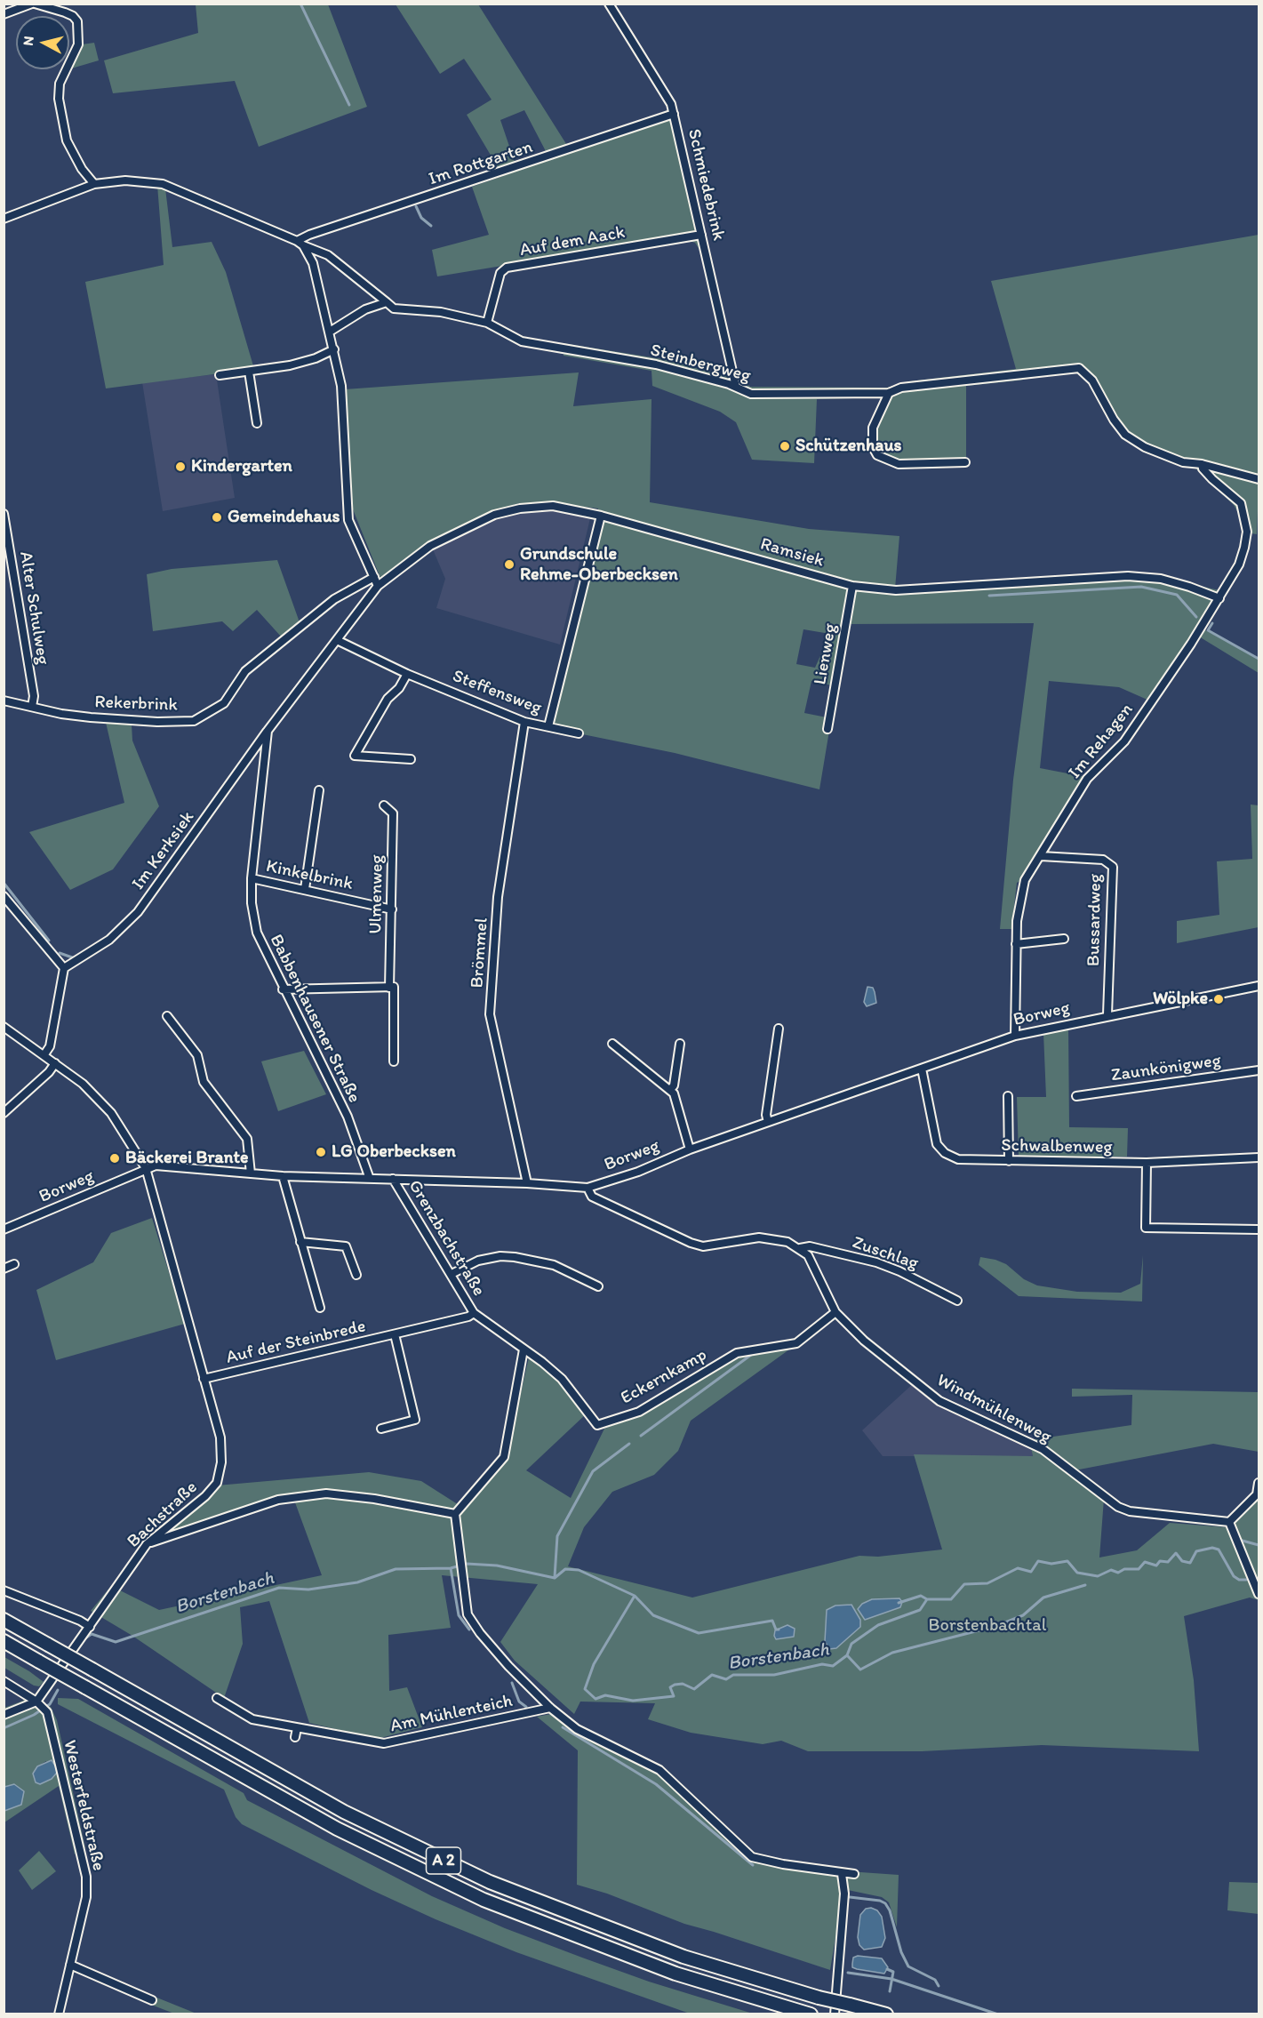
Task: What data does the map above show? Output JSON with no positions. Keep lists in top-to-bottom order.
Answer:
{
  "streets": {
    "highway": ["A 2"],
    "street": [
      "Im Rottgarten",
      "Schmiedebrink",
      "Auf dem Aack",
      "Steinbergweg",
      "Ramsiek",
      "Alter Schulweg",
      "Lienweg",
      "Steffensweg",
      "Rekerbrink",
      "Im Rehagen",
      "Im Kerksiek",
      "Kinkelbrink",
      "Ulmenweg",
      "Bussardweg",
      "Brömmel",
      "Borweg",
      "Babbenhausener Straße",
      "Zaunkönigweg",
      "Schwalbenweg",
      "Grenzbachstraße",
      "Zuschlag",
      "Auf der Steinbrede",
      "Eckernkamp",
      "Windmühlenweg",
      "Bachstraße",
      "Am Mühlenteich",
      "Westerfeldstraße"
    ]
  },
  "crossings": [
    ["Im Rottgarten", "Schmiedebrink"],
    ["Im Rottgarten", "Steinbergweg"],
    ["Schmiedebrink", "Auf dem Aack"],
    ["Schmiedebrink", "Steinbergweg"],
    ["Auf dem Aack", "Steinbergweg"],
    ["Steinbergweg", "Im Rehagen"],
    ["Ramsiek", "Lienweg"],
    ["Ramsiek", "Im Rehagen"],
    ["Alter Schulweg", "Rekerbrink"],
    ["Steffensweg", "Brömmel"],
    ["Im Rehagen", "Bussardweg"],
    ["Im Rehagen", "Borweg"],
    ["Im Kerksiek", "Babbenhausener Straße"],
    ["Kinkelbrink", "Ulmenweg"],
    ["Kinkelbrink", "Babbenhausener Straße"],
    ["Bussardweg", "Borweg"],
    ["Brömmel", "Borweg"],
    ["Borweg", "Babbenhausener Straße"],
    ["Borweg", "Schwalbenweg"],
    ["Borweg", "Grenzbachstraße"],
    ["Borweg", "Bachstraße"],
    ["Grenzbachstraße", "Auf der Steinbrede"],
    ["Grenzbachstraße", "Eckernkamp"],
    ["Zuschlag", "Windmühlenweg"],
    ["Auf der Steinbrede", "Eckernkamp"],
    ["Auf der Steinbrede", "Bachstraße"],
    ["Eckernkamp", "Windmühlenweg"],
    ["Bachstraße", "Westerfeldstraße"]
  ],
  "water": ["Borstenbach"],
  "parks": ["Borstenbachtal"],
  "places": [
    "Schützenhaus",
    "Kindergarten",
    "Gemeindehaus",
    "Grundschule Rehme-Oberbecksen",
    "Wölpke",
    "LG Oberbecksen",
    "Bäckerei Brante"
  ],
  "north": "left"
}
